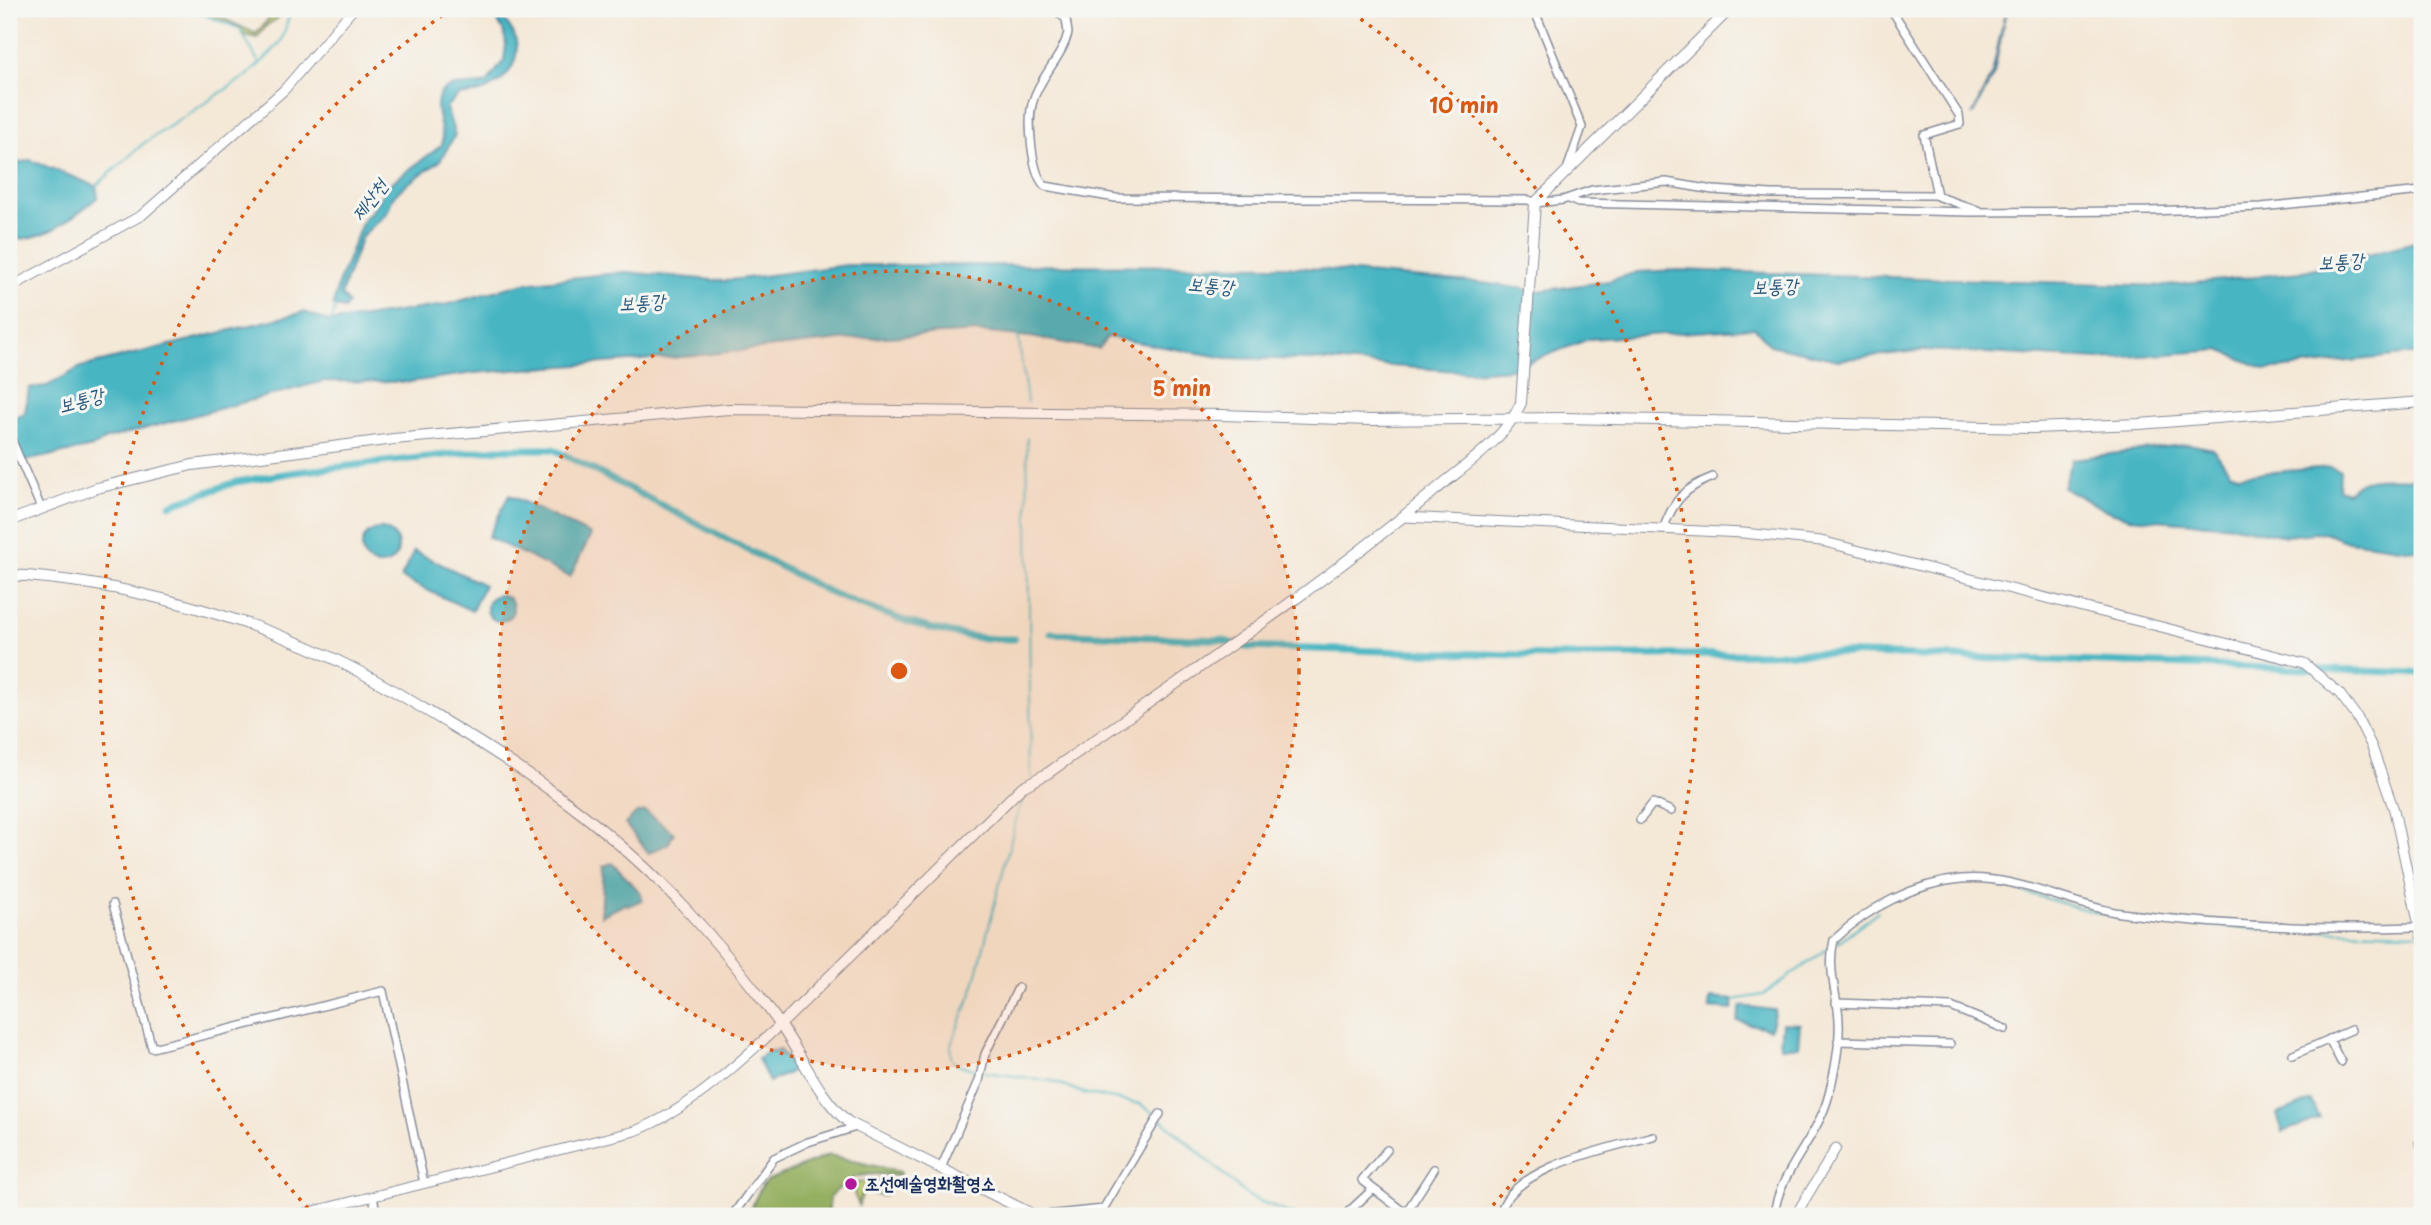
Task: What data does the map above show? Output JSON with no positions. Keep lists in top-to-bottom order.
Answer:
{
  "water": ["제산천", "보통강"],
  "places": ["조선예술영화촬영소"],
  "rings": ["10 min", "5 min"]
}
